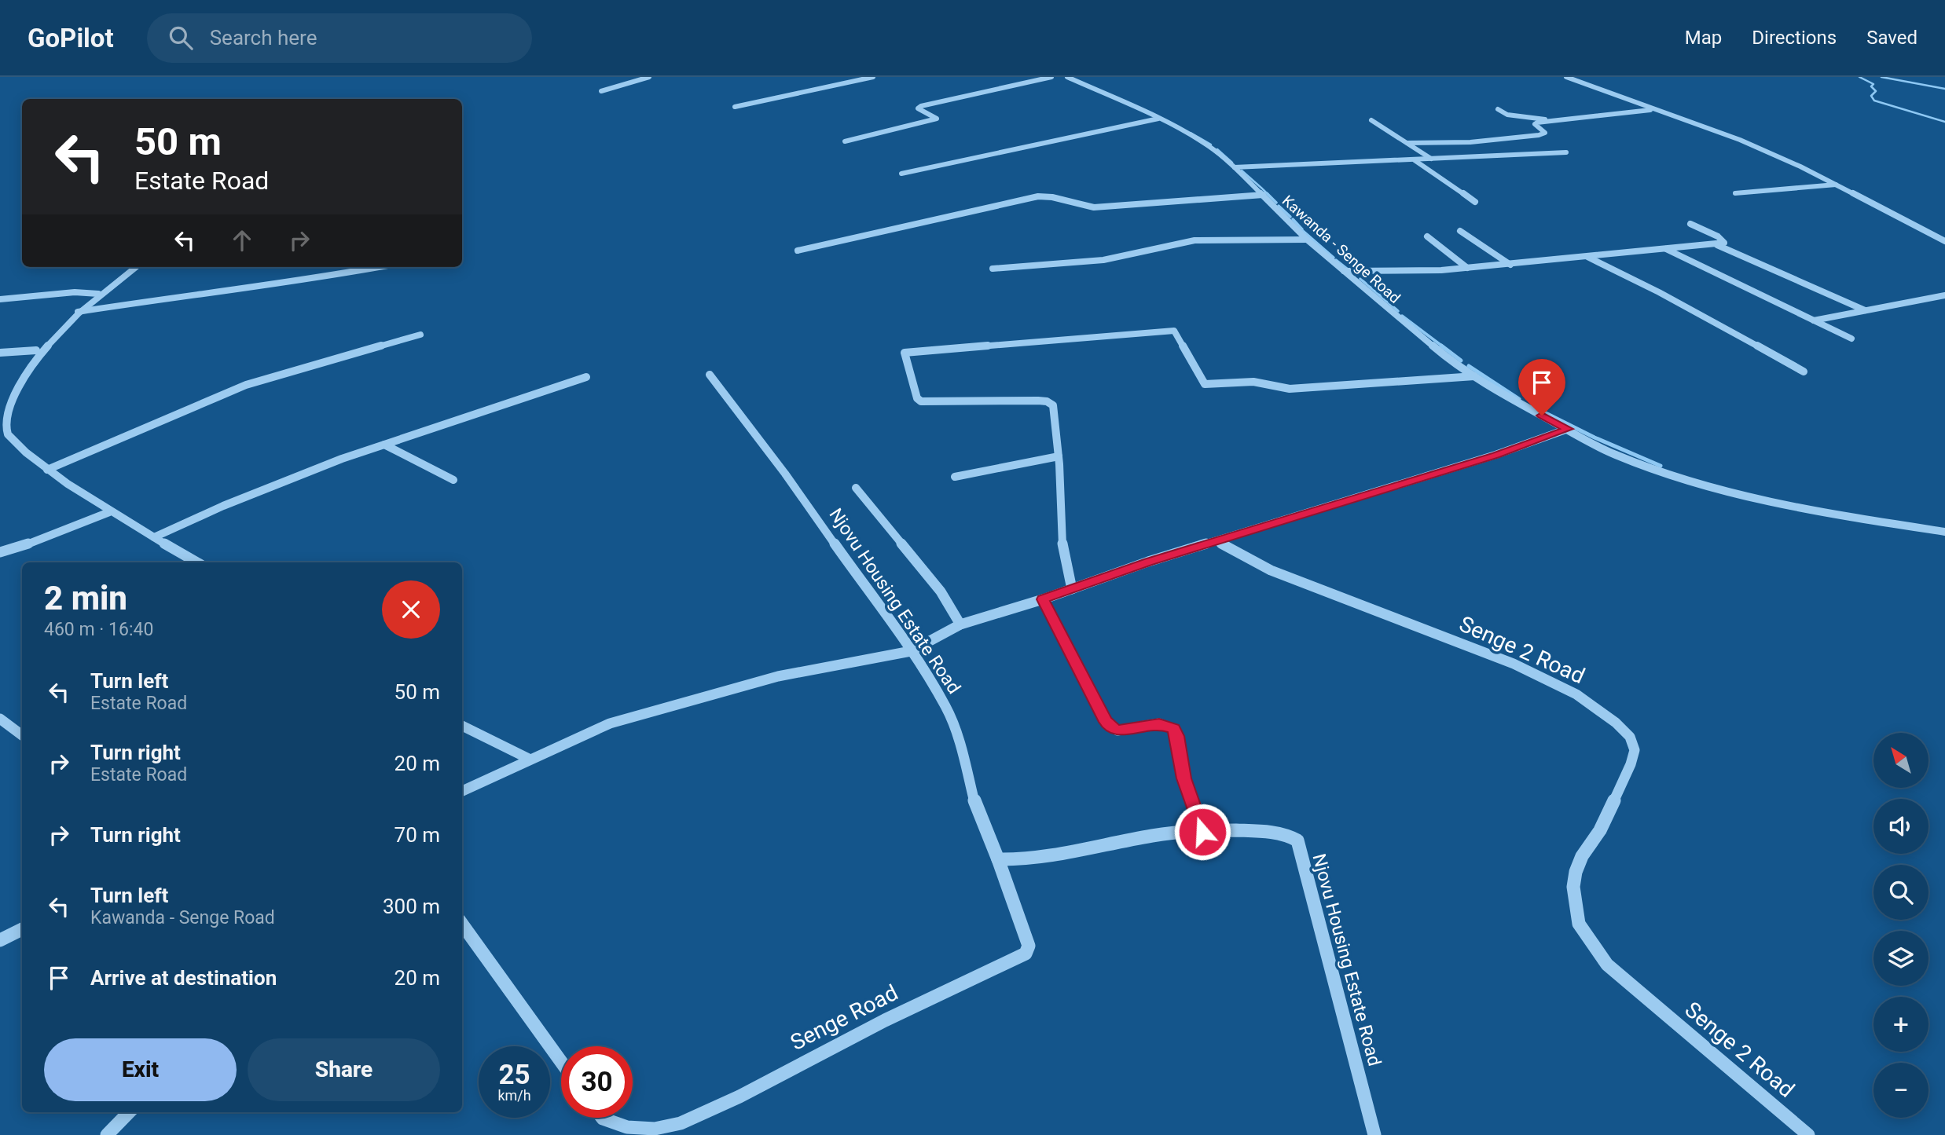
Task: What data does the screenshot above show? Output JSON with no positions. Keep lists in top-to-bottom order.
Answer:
{
  "streets": {
    "street": [
      "Kawanda - Senge Road",
      "Njovu Housing Estate Road",
      "Senge 2 Road",
      "Senge Road"
    ]
  },
  "crossings": [
    ["Njovu Housing Estate Road", "Senge Road"]
  ],
  "north": "top left",
  "page": {
    "header": "GoPilot",
    "search": "Search here",
    "nav": ["Map", "Directions", "Saved"],
    "turn": ["50 m", "Estate Road"],
    "heading": ["2 min", "460 m · 16:40"],
    "list": [
      {
        "name": "Turn left",
        "note": "Estate Road",
        "value": "50 m"
      },
      {
        "name": "Turn right",
        "note": "Estate Road",
        "value": "20 m"
      },
      {
        "name": "Turn right",
        "value": "70 m"
      },
      {
        "name": "Turn left",
        "note": "Kawanda - Senge Road",
        "value": "300 m"
      },
      {
        "name": "Arrive at destination",
        "value": "20 m"
      }
    ],
    "map_buttons": ["+", "−"],
    "buttons": ["Exit", "Share"],
    "speed": "25 km/h",
    "limit": "30"
  }
}
